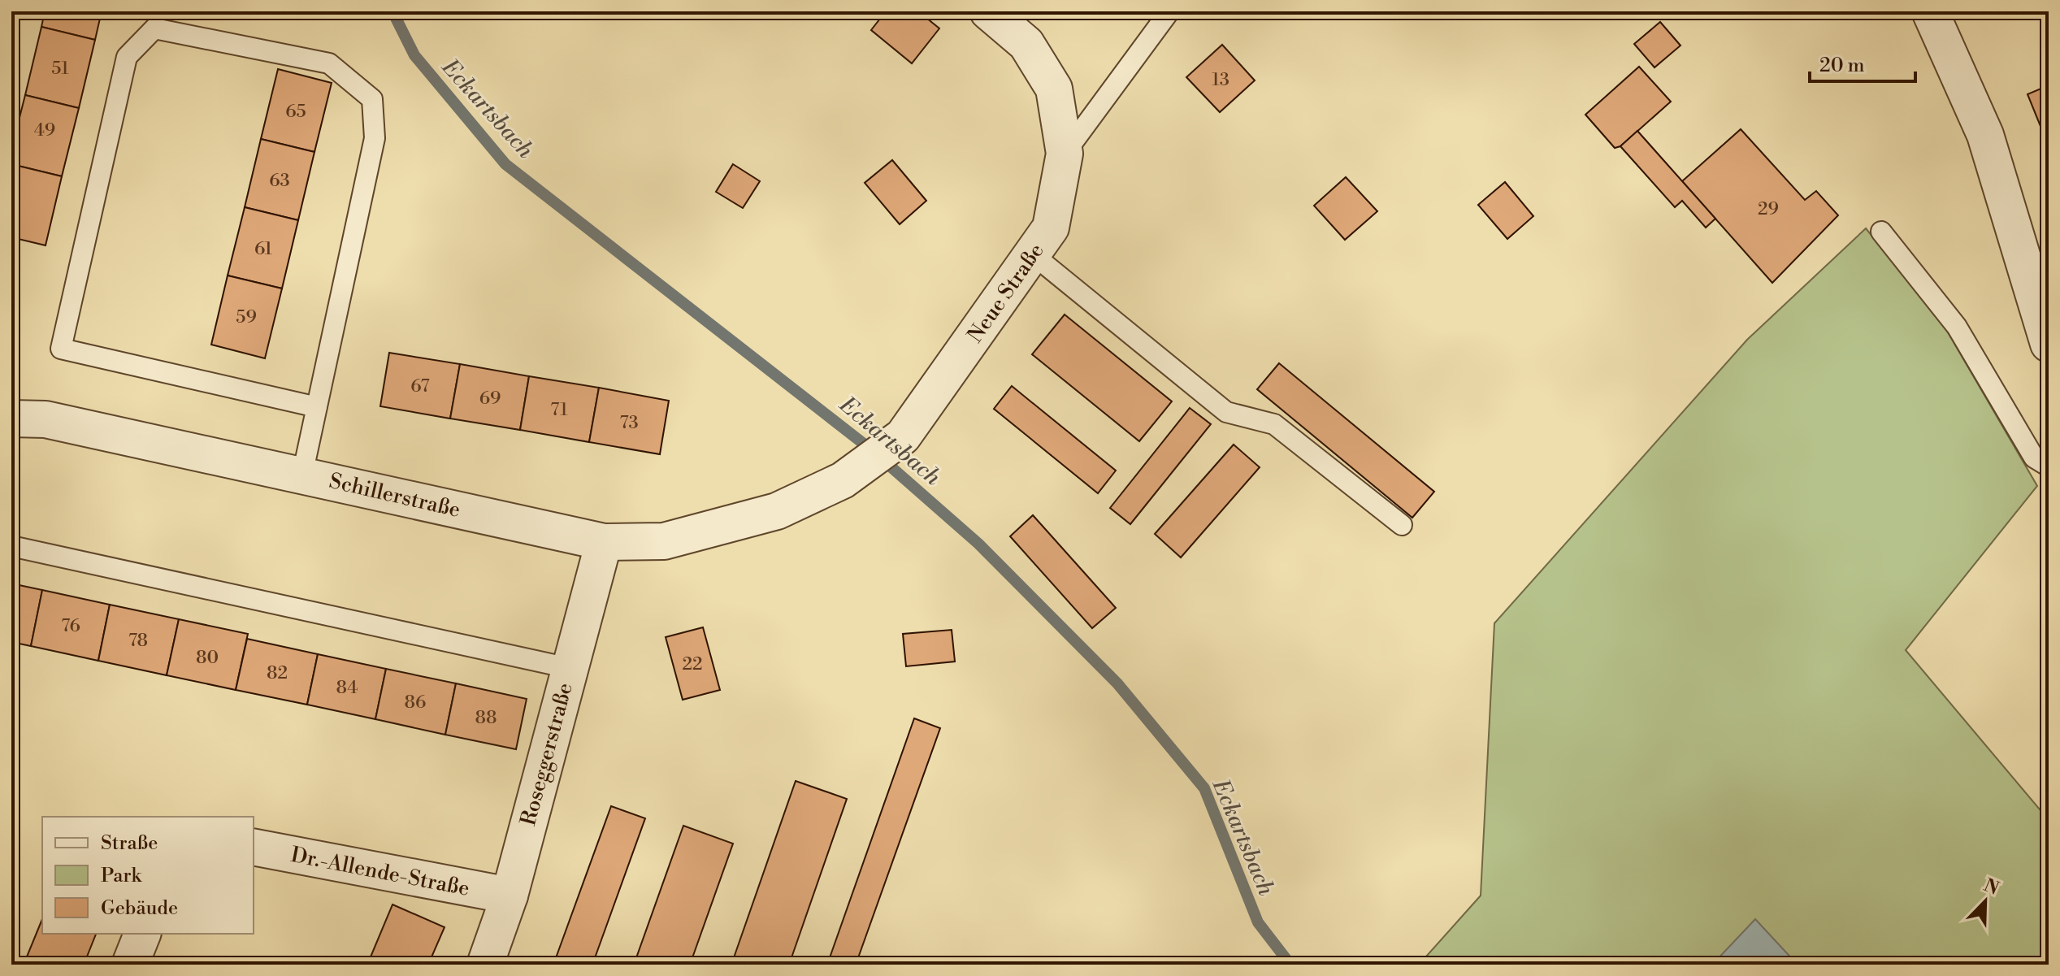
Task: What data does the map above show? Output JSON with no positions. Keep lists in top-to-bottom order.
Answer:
{
  "streets": {
    "street": [
      "Neue Straße",
      "Schillerstraße",
      "Roseggerstraße",
      "Dr.-Allende-Straße"
    ]
  },
  "crossings": [
    ["Neue Straße", "Schillerstraße"],
    ["Schillerstraße", "Roseggerstraße"],
    ["Roseggerstraße", "Dr.-Allende-Straße"]
  ],
  "water": ["Eckartsbach"],
  "house_numbers": [
    "51",
    "13",
    "65",
    "49",
    "63",
    "29",
    "61",
    "59",
    "67",
    "69",
    "71",
    "73",
    "76",
    "78",
    "80",
    "22",
    "82",
    "84",
    "86",
    "88"
  ],
  "legend": ["Straße", "Park", "Gebäude"],
  "scale_bar": "20 m",
  "north": "top right"
}
